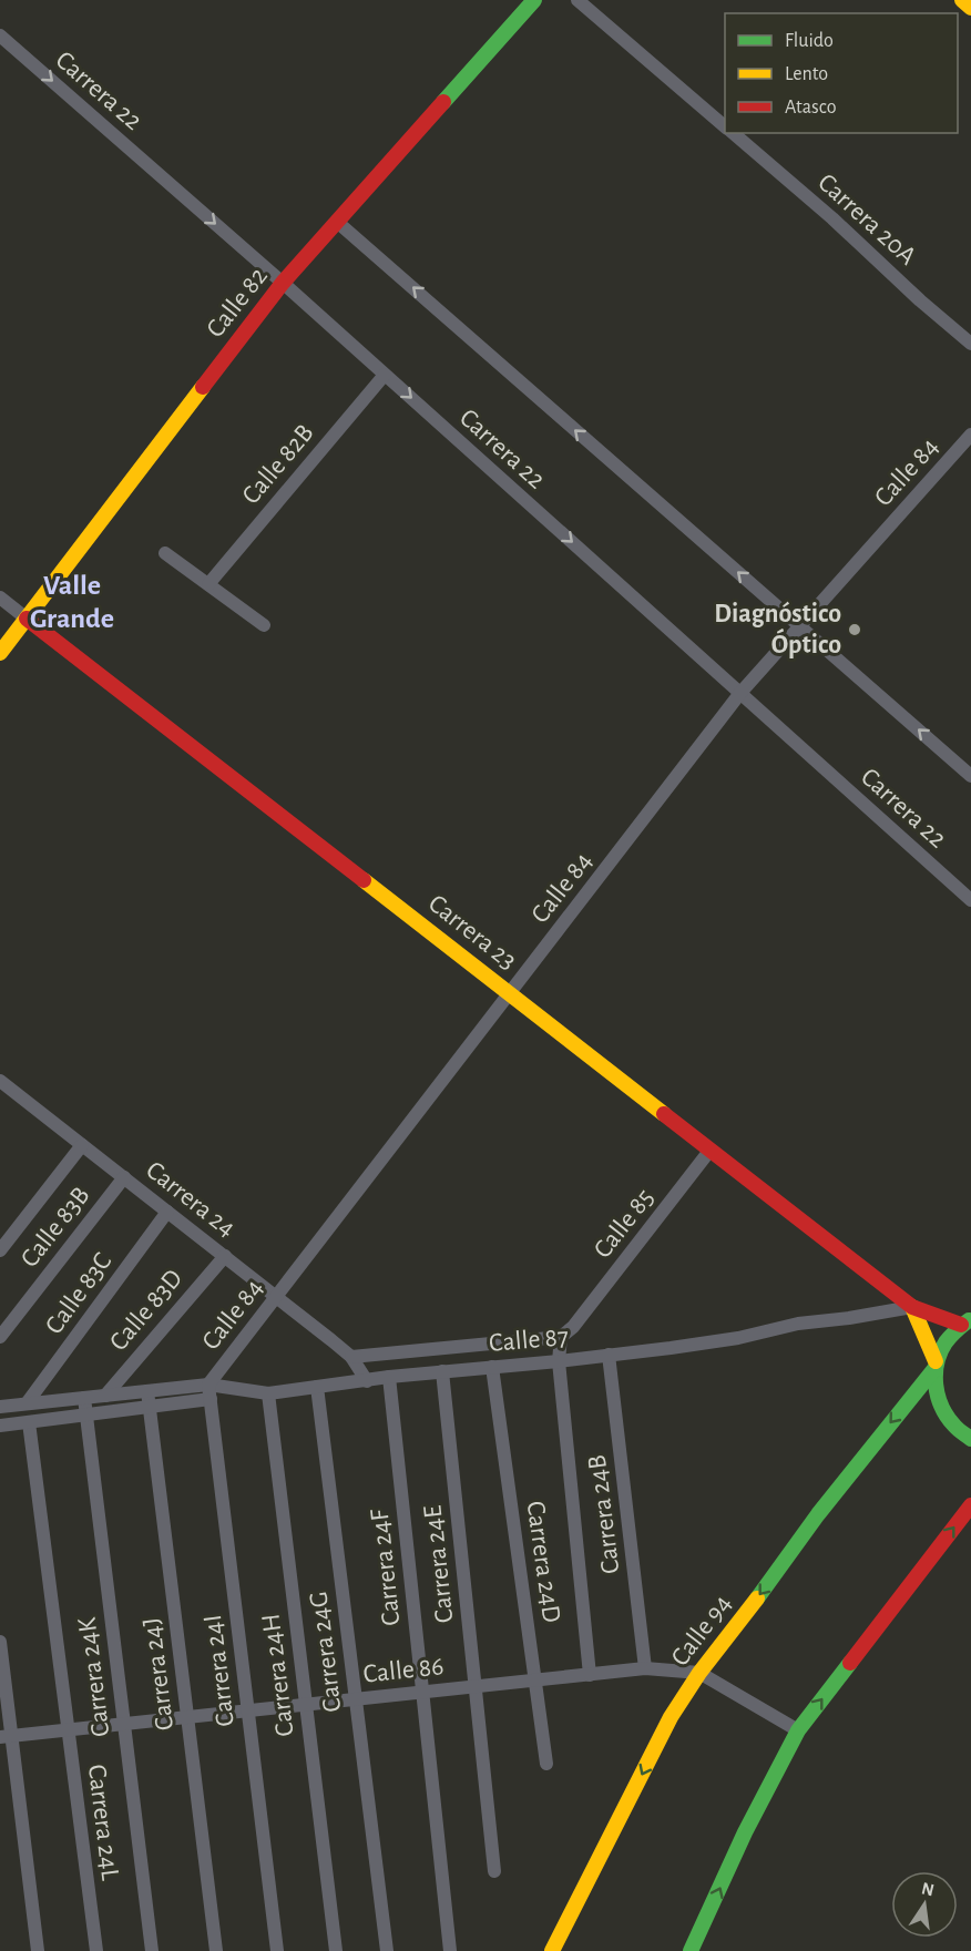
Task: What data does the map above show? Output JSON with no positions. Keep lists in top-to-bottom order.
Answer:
{
  "streets": {
    "street": [
      "Carrera 22",
      "Carrera 20A",
      "Calle 82",
      "Calle 82B",
      "Calle 84",
      "Carrera 23",
      "Carrera 24",
      "Calle 85",
      "Calle 83B",
      "Calle 83C",
      "Calle 83D",
      "Calle 87",
      "Carrera 24B",
      "Carrera 24D",
      "Carrera 24E",
      "Carrera 24F",
      "Calle 94",
      "Carrera 24G",
      "Carrera 24I",
      "Calle 86",
      "Carrera 24J",
      "Carrera 24H",
      "Carrera 24K",
      "Carrera 24L"
    ]
  },
  "crossings": [
    ["Carrera 22", "Calle 82"],
    ["Carrera 22", "Calle 82B"],
    ["Carrera 22", "Calle 84"],
    ["Calle 82", "Carrera 23"],
    ["Calle 84", "Carrera 23"],
    ["Calle 84", "Carrera 24"],
    ["Calle 84", "Calle 87"],
    ["Calle 84", "Carrera 24I"],
    ["Carrera 23", "Calle 85"],
    ["Carrera 23", "Calle 87"],
    ["Carrera 23", "Calle 94"],
    ["Carrera 24", "Calle 83B"],
    ["Carrera 24", "Calle 83C"],
    ["Carrera 24", "Calle 83D"],
    ["Carrera 24", "Calle 87"],
    ["Calle 87", "Carrera 24B"],
    ["Calle 87", "Carrera 24D"],
    ["Calle 87", "Carrera 24E"],
    ["Calle 87", "Carrera 24F"],
    ["Calle 87", "Carrera 24G"],
    ["Calle 87", "Carrera 24I"],
    ["Calle 87", "Carrera 24J"],
    ["Calle 87", "Carrera 24H"],
    ["Carrera 24B", "Calle 86"],
    ["Carrera 24D", "Calle 86"],
    ["Carrera 24E", "Calle 86"],
    ["Carrera 24F", "Calle 86"],
    ["Calle 94", "Calle 86"],
    ["Carrera 24G", "Calle 86"],
    ["Carrera 24I", "Calle 86"],
    ["Calle 86", "Carrera 24J"],
    ["Calle 86", "Carrera 24H"],
    ["Calle 86", "Carrera 24K"],
    ["Calle 86", "Carrera 24L"]
  ],
  "districts": ["Valle Grande"],
  "places": ["Diagnóstico Óptico"],
  "legend": ["Fluido", "Lento", "Atasco"],
  "north": "top"
}
